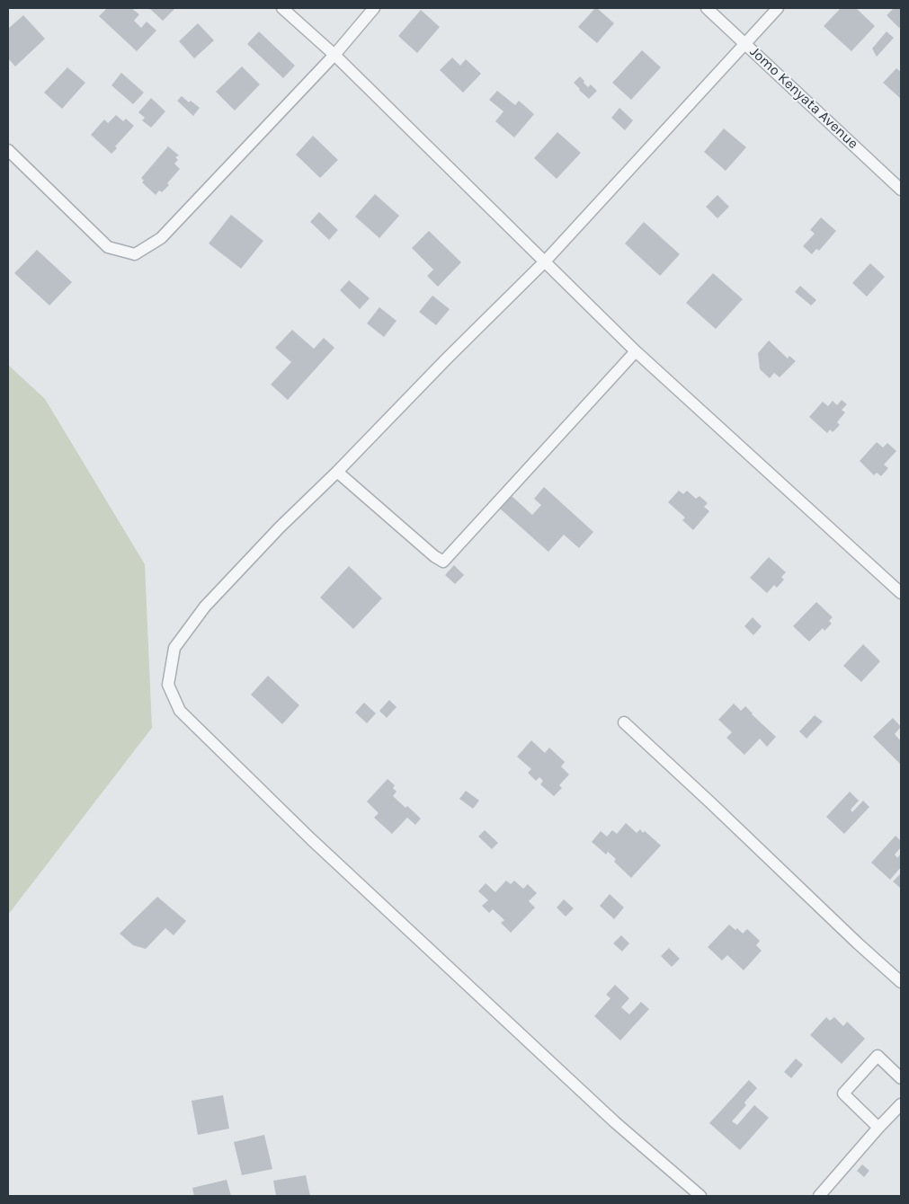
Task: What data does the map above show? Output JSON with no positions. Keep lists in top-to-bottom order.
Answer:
{
  "streets": {
    "street": ["Jomo Kenyata Avenue"]
  }
}
